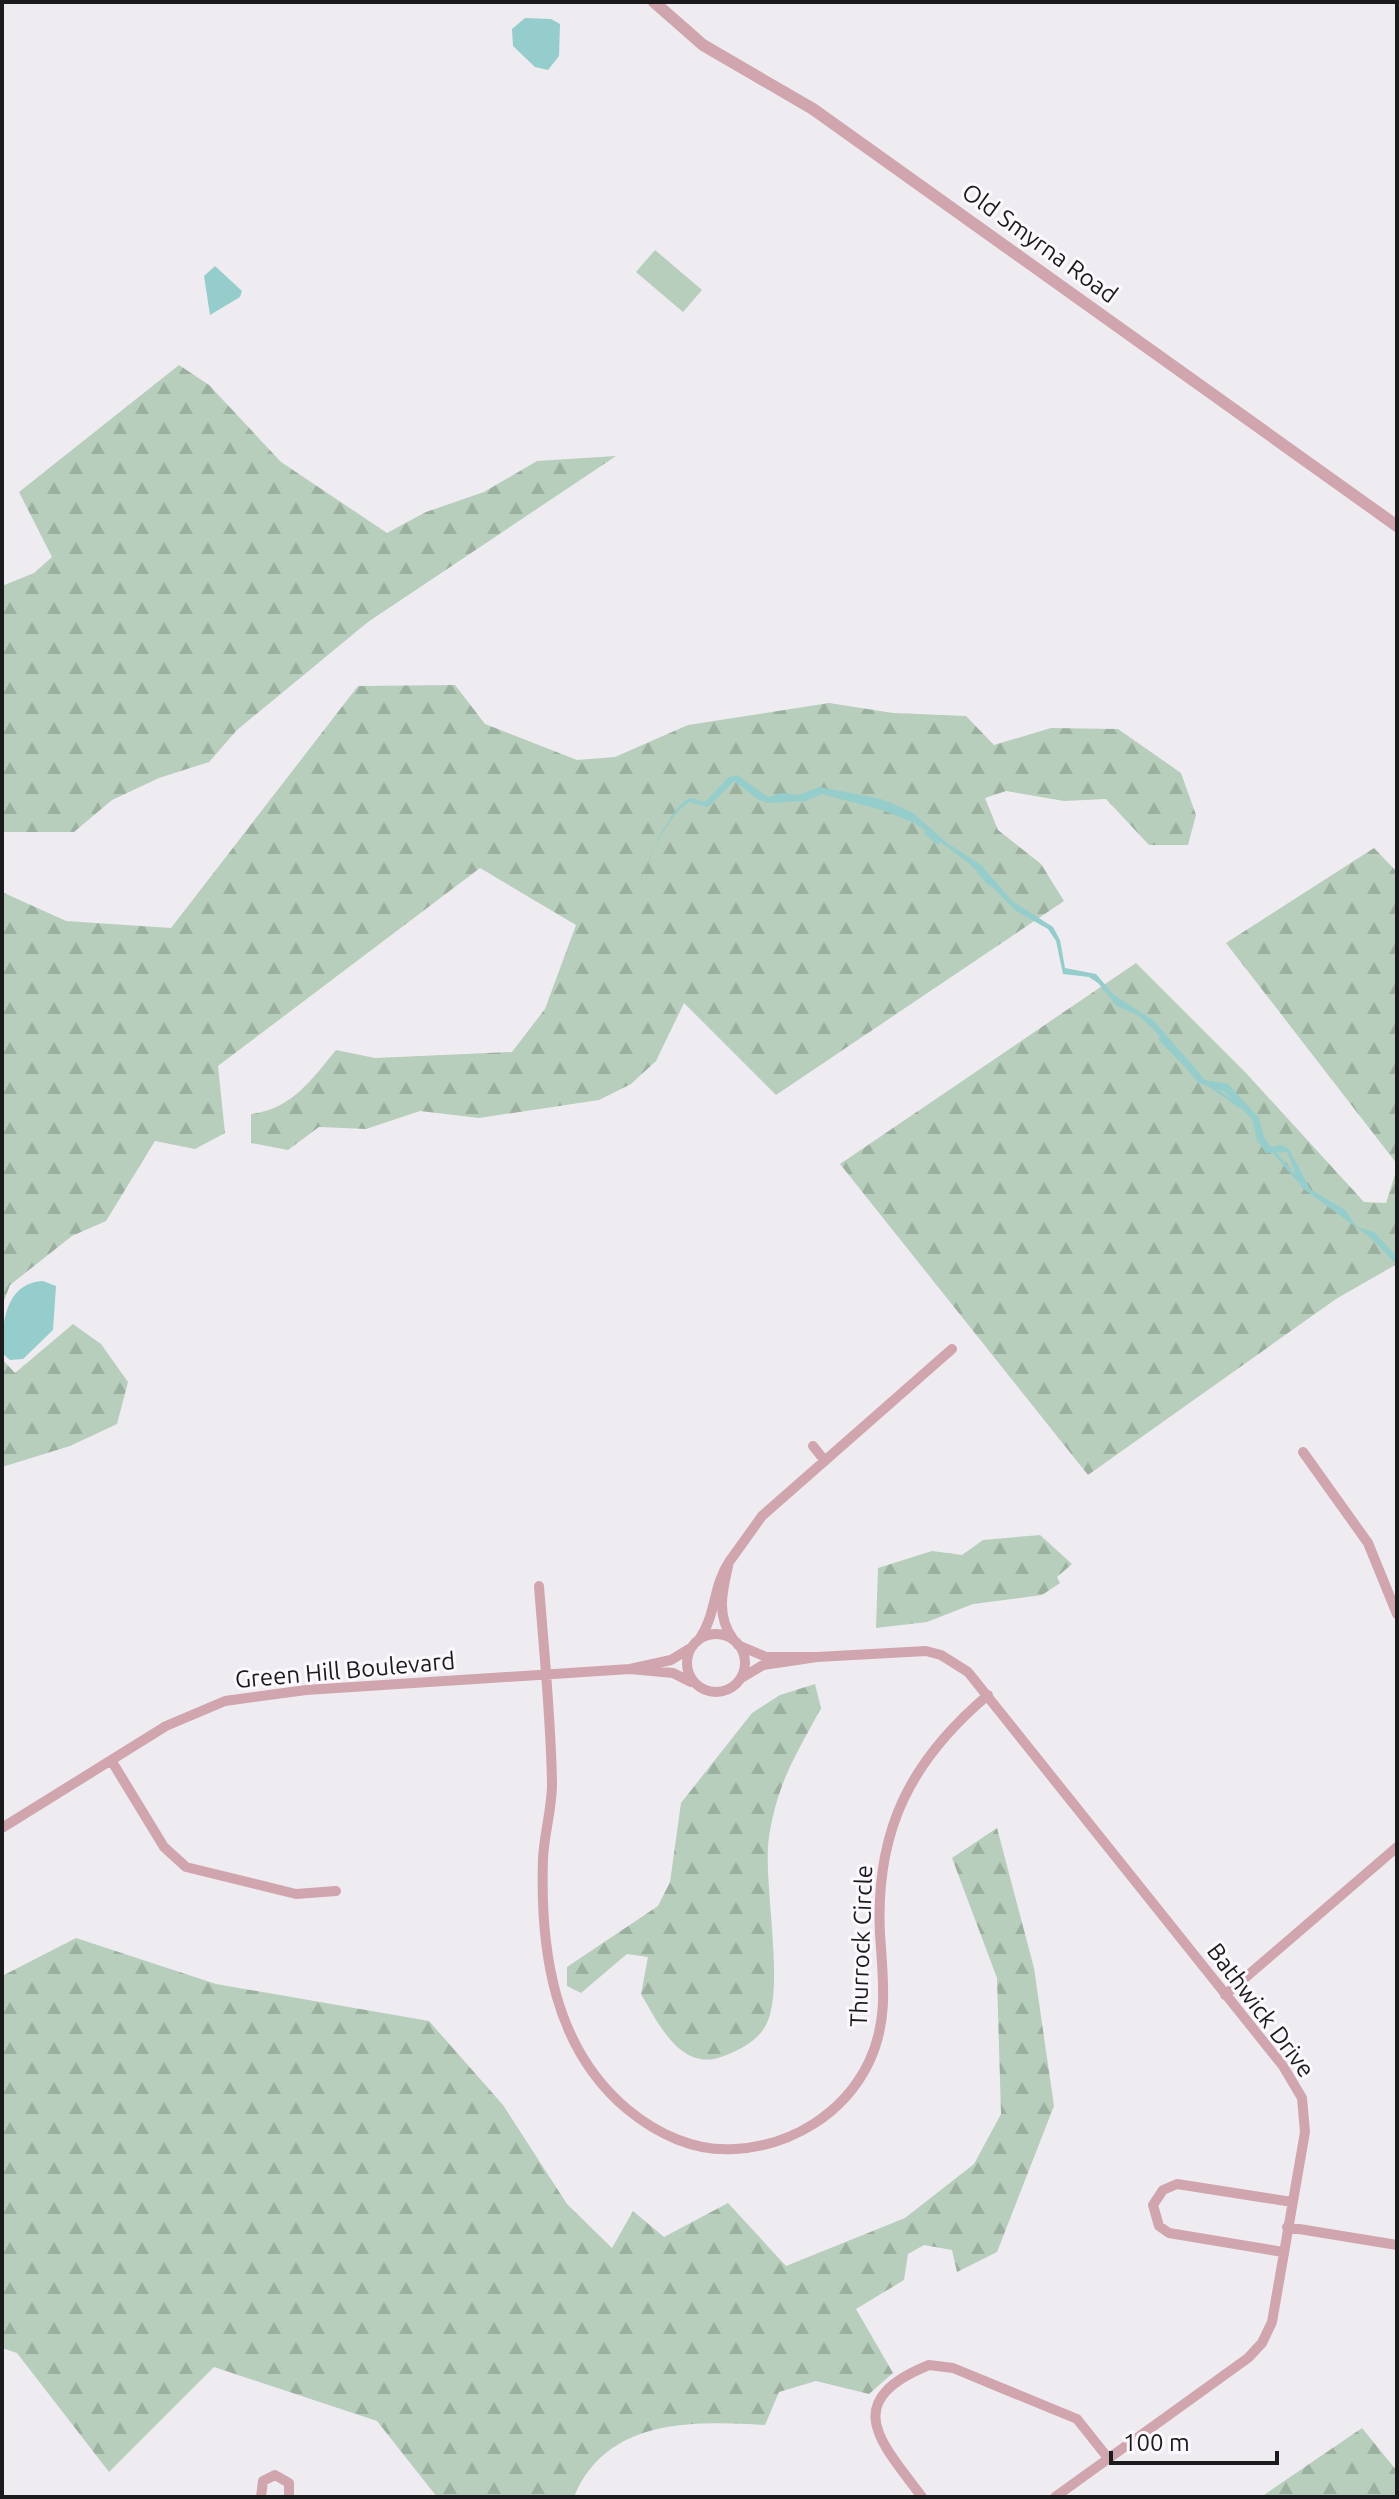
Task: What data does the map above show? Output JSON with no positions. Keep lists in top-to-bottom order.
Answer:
{
  "streets": {
    "street": [
      "Old Smyrna Road",
      "Green Hill Boulevard",
      "Thurrock Circle",
      "Bathwick Drive"
    ]
  },
  "crossings": [
    ["Green Hill Boulevard", "Thurrock Circle"],
    ["Green Hill Boulevard", "Bathwick Drive"],
    ["Thurrock Circle", "Bathwick Drive"]
  ],
  "scale_bar": "100 m"
}
